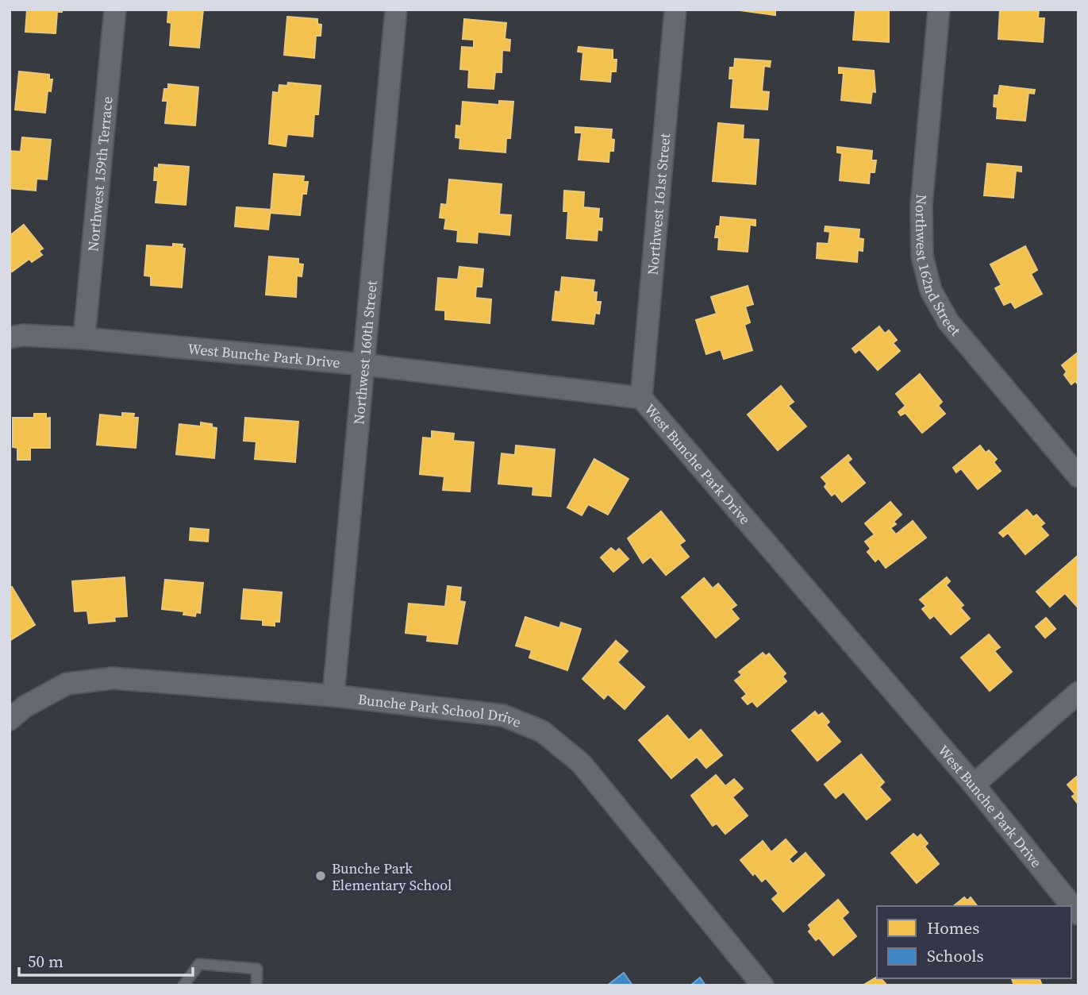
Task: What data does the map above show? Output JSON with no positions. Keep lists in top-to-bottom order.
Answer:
{
  "streets": {
    "street": [
      "Northwest 159th Terrace",
      "Northwest 161st Street",
      "Northwest 162nd Street",
      "Northwest 160th Street",
      "West Bunche Park Drive",
      "Bunche Park School Drive"
    ]
  },
  "crossings": [
    ["Northwest 159th Terrace", "West Bunche Park Drive"],
    ["Northwest 161st Street", "West Bunche Park Drive"],
    ["Northwest 160th Street", "West Bunche Park Drive"],
    ["Northwest 160th Street", "Bunche Park School Drive"]
  ],
  "places": ["Bunche Park Elementary School"],
  "legend": ["Homes", "Schools"],
  "scale_bar": "50 m"
}
